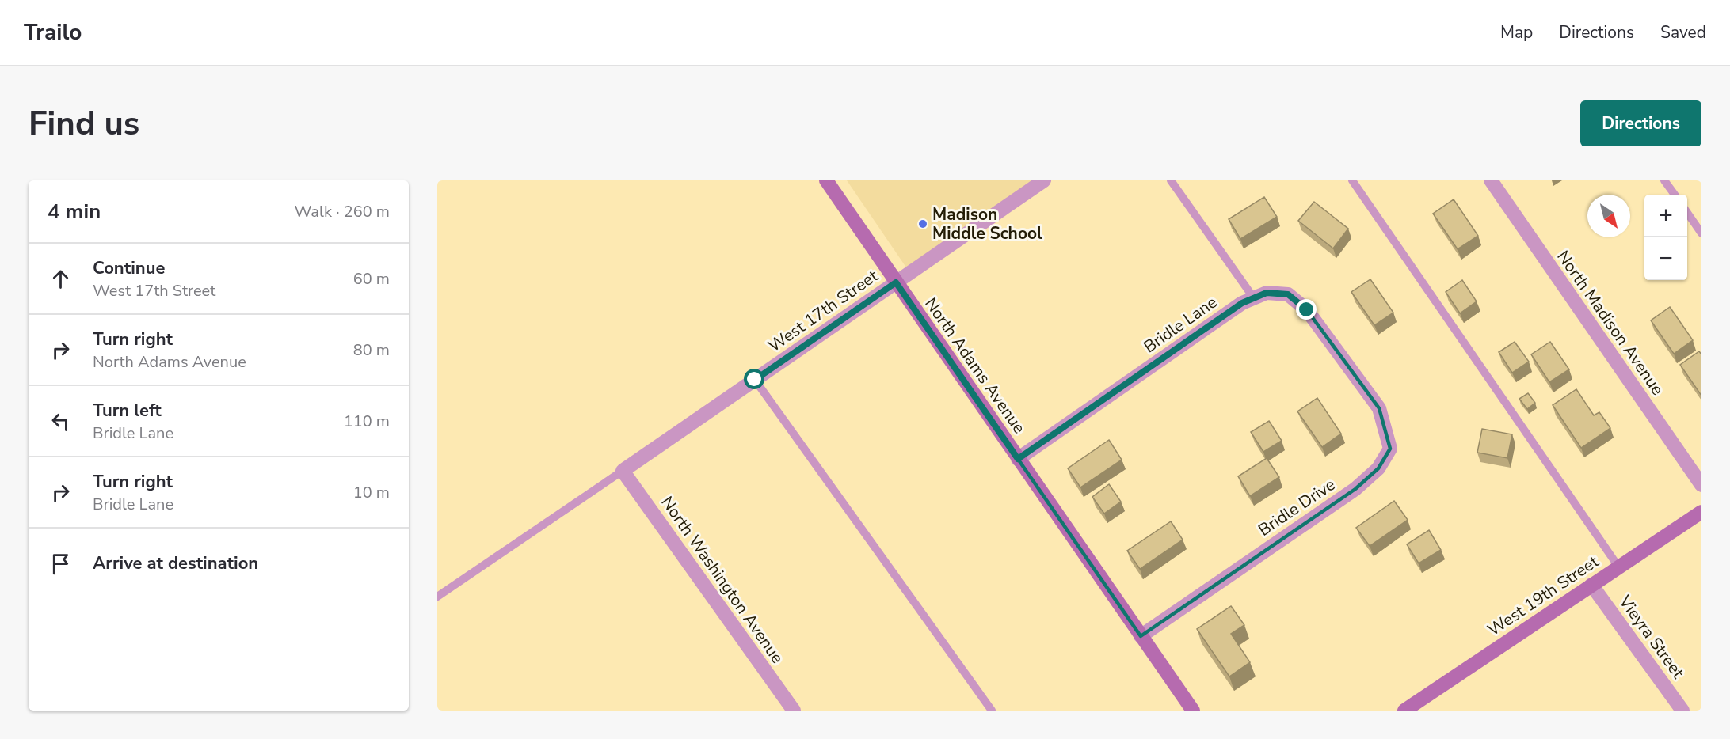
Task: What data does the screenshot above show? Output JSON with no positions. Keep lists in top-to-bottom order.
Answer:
{
  "streets": {
    "street": [
      "West 17th Street",
      "North Madison Avenue",
      "Bridle Lane",
      "North Adams Avenue",
      "Bridle Drive",
      "North Washington Avenue",
      "West 19th Street",
      "Vieyra Street"
    ]
  },
  "crossings": [
    ["West 17th Street", "North Adams Avenue"],
    ["West 17th Street", "North Washington Avenue"],
    ["Bridle Lane", "North Adams Avenue"],
    ["Bridle Lane", "Bridle Drive"],
    ["North Adams Avenue", "Bridle Drive"],
    ["West 19th Street", "Vieyra Street"]
  ],
  "places": ["Madison Middle School"],
  "north": "bottom right",
  "page": {
    "header": "Trailo",
    "nav": ["Map", "Directions", "Saved"],
    "buttons": "Directions",
    "title": "Find us",
    "heading": ["4 min", "Walk · 260 m"],
    "map_buttons": ["+", "−"],
    "list": [
      ["Continue", "West 17th Street", "60 m"],
      ["Turn right", "North Adams Avenue", "80 m"],
      ["Turn left", "Bridle Lane", "110 m"],
      ["Turn right", "Bridle Lane", "10 m"],
      "Arrive at destination"
    ]
  }
}
